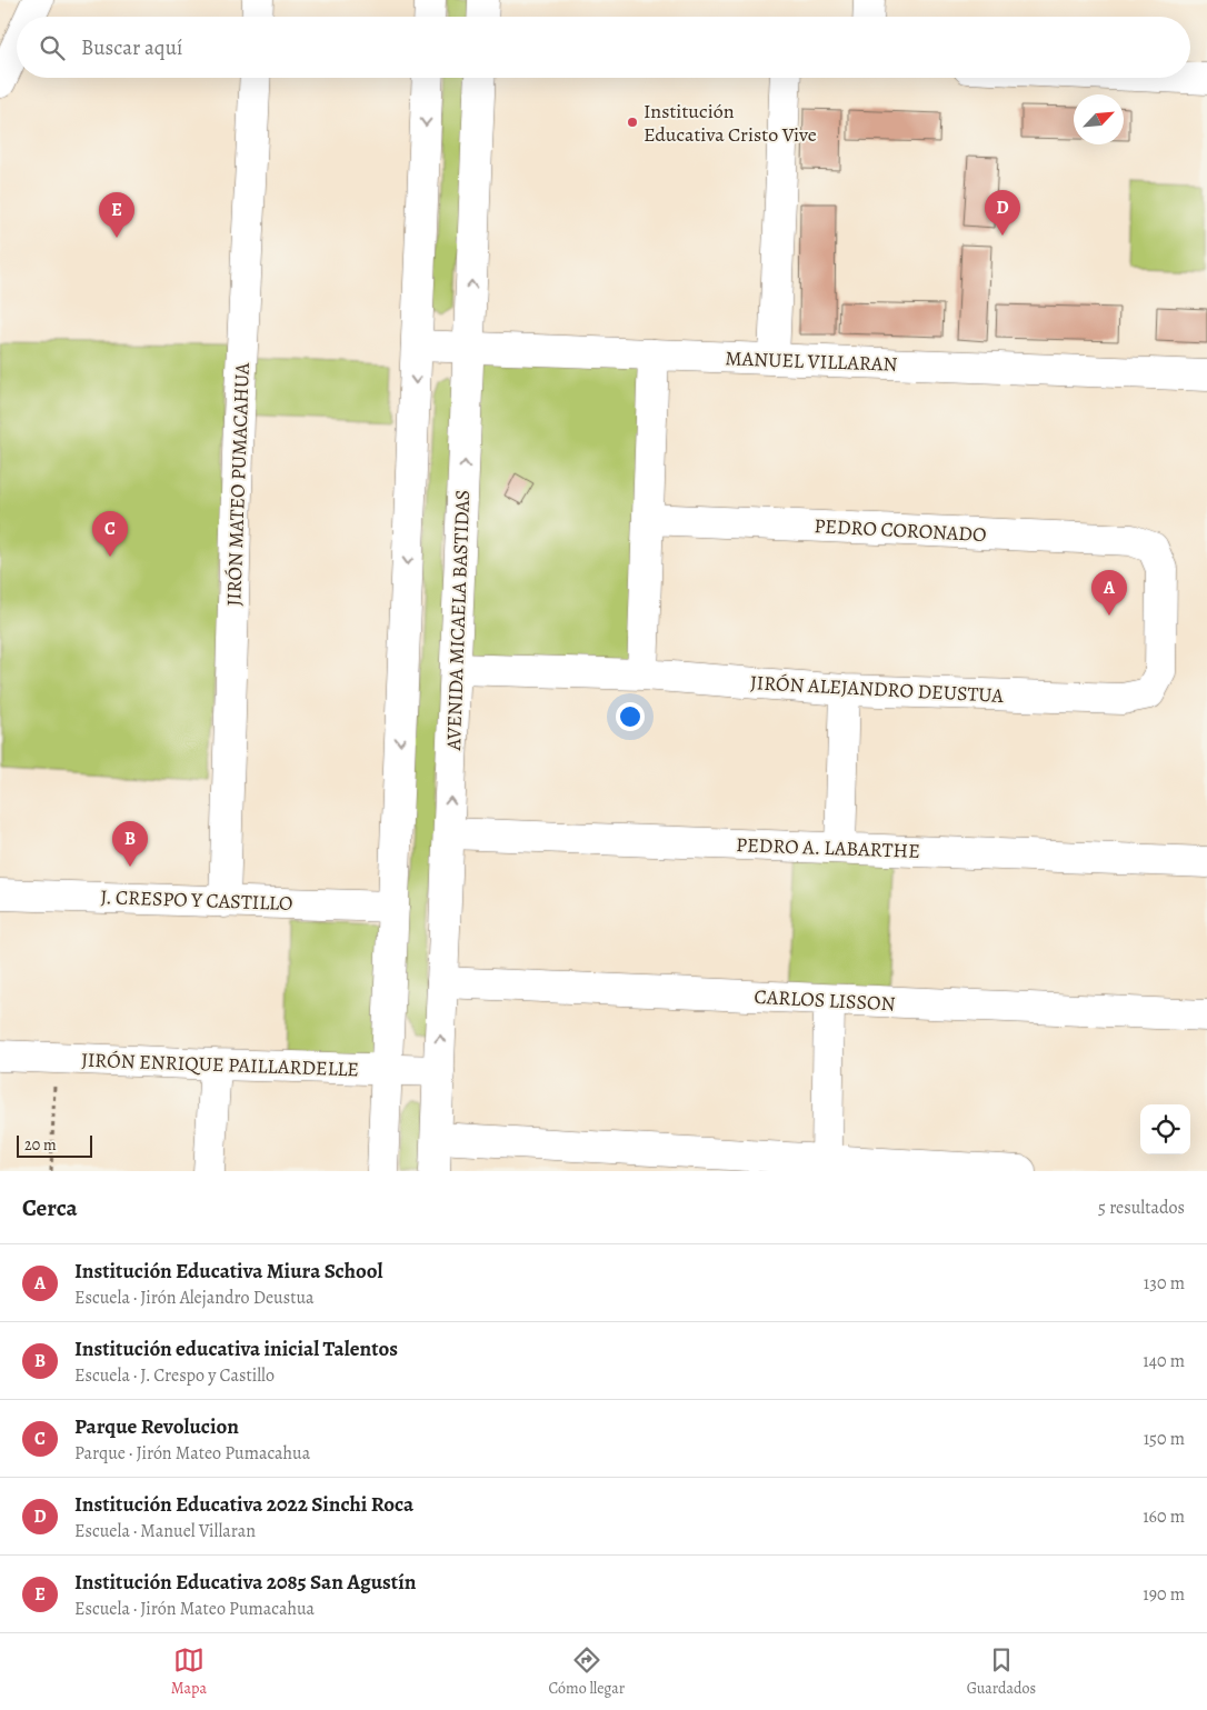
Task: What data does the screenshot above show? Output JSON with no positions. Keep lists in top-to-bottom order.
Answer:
{
  "streets": {
    "street": [
      "MANUEL VILLARAN",
      "JIRÓN MATEO PUMACAHUA",
      "PEDRO CORONADO",
      "AVENIDA MICAELA BASTIDAS",
      "JIRÓN ALEJANDRO DEUSTUA",
      "PEDRO A. LABARTHE",
      "J. CRESPO Y CASTILLO",
      "CARLOS LISSON",
      "JIRÓN ENRIQUE PAILLARDELLE"
    ]
  },
  "crossings": [
    ["MANUEL VILLARAN", "AVENIDA MICAELA BASTIDAS"],
    ["JIRÓN MATEO PUMACAHUA", "J. CRESPO Y CASTILLO"],
    ["PEDRO CORONADO", "JIRÓN ALEJANDRO DEUSTUA"],
    ["AVENIDA MICAELA BASTIDAS", "JIRÓN ALEJANDRO DEUSTUA"],
    ["AVENIDA MICAELA BASTIDAS", "PEDRO A. LABARTHE"],
    ["AVENIDA MICAELA BASTIDAS", "CARLOS LISSON"],
    ["AVENIDA MICAELA BASTIDAS", "JIRÓN ENRIQUE PAILLARDELLE"]
  ],
  "places": ["Institución Educativa Cristo Vive"],
  "scale_bar": "20 m",
  "north": "top right",
  "page": {
    "search": "Buscar aquí",
    "pins": [
      "D",
      "E",
      "C",
      "A",
      "B"
    ],
    "scale": "20 m",
    "heading": ["Cerca", "5 resultados"],
    "list": [
      {
        "mark": "A",
        "name": "Institución Educativa Miura School",
        "note": "Escuela · Jirón Alejandro Deustua",
        "value": "130 m"
      },
      {
        "mark": "B",
        "name": "Institución educativa inicial Talentos",
        "note": "Escuela · J. Crespo y Castillo",
        "value": "140 m"
      },
      {
        "mark": "C",
        "name": "Parque Revolucion",
        "note": "Parque · Jirón Mateo Pumacahua",
        "value": "150 m"
      },
      {
        "mark": "D",
        "name": "Institución Educativa 2022 Sinchi Roca",
        "note": "Escuela · Manuel Villaran",
        "value": "160 m"
      },
      {
        "mark": "E",
        "name": "Institución Educativa 2085 San Agustín",
        "note": "Escuela · Jirón Mateo Pumacahua",
        "value": "190 m"
      }
    ],
    "nav": ["Mapa", "Cómo llegar", "Guardados"]
  }
}
